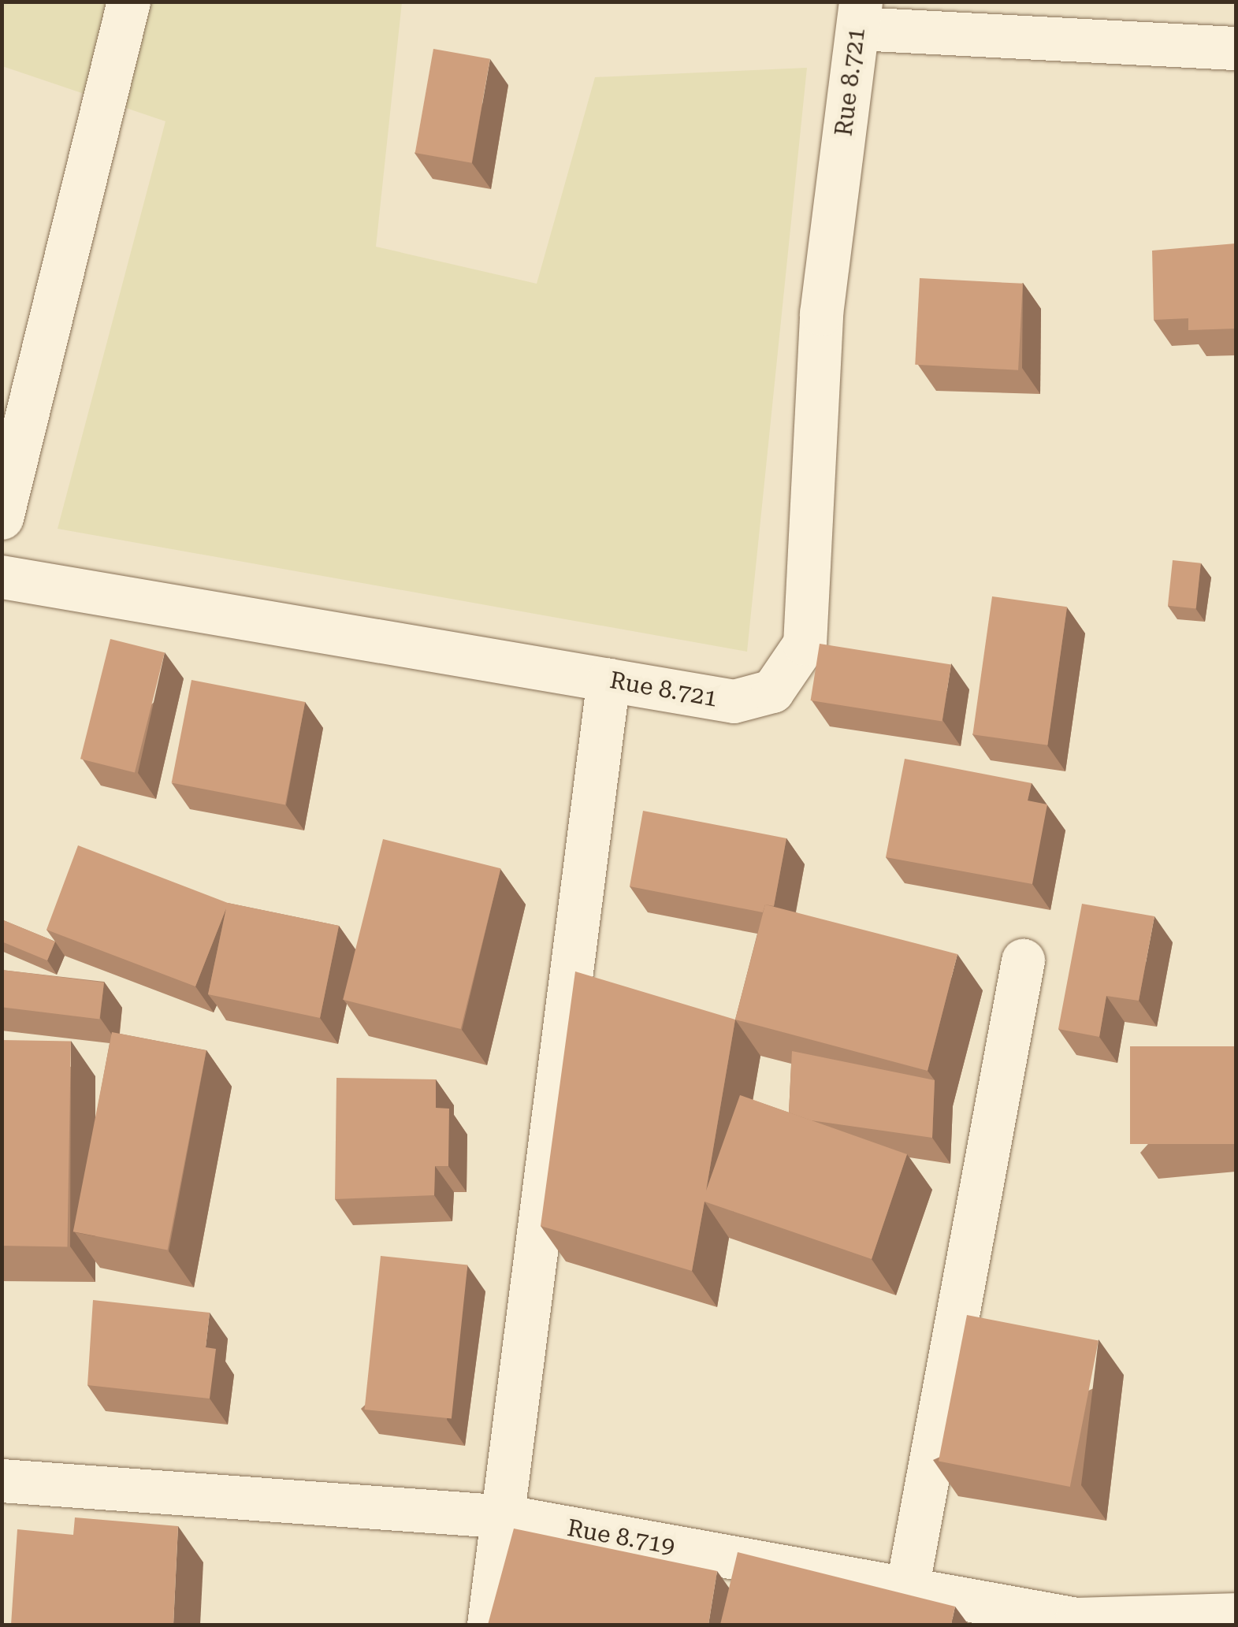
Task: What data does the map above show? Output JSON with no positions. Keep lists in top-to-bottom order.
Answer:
{
  "streets": {
    "street": ["Rue 8.721", "Rue 8.719"]
  }
}
